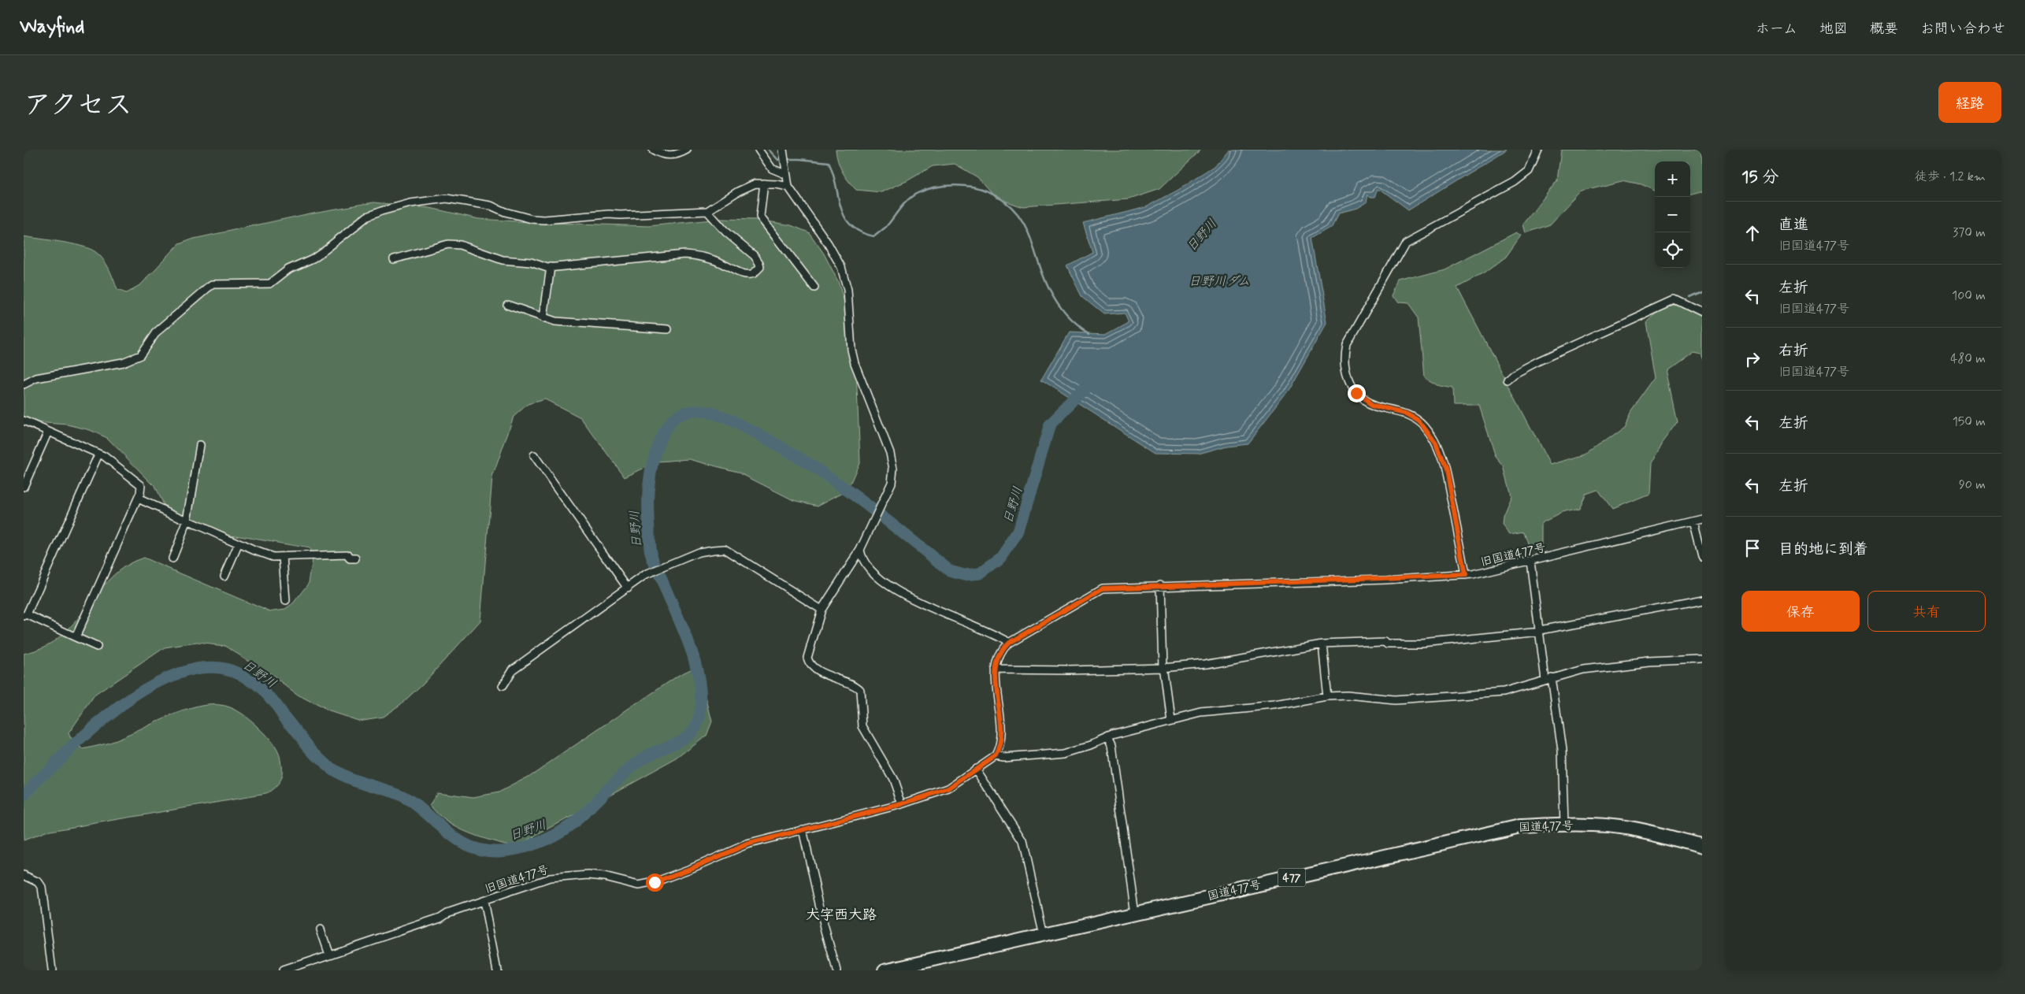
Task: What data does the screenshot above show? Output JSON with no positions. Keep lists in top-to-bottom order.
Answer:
{
  "streets": {
    "highway": ["国道477号", "477"],
    "street": ["旧国道477号"]
  },
  "districts": ["大字西大路"],
  "water": ["日野川", "日野川ダム"],
  "page": {
    "header": "Wayfind",
    "nav": [
      "ホーム",
      "地図",
      "概要",
      "お問い合わせ"
    ],
    "title": "アクセス",
    "buttons": [
      "経路",
      ["保存", "共有"]
    ],
    "heading": ["15 分", "徒歩 · 1.2 km"],
    "map_buttons": ["+", "−"],
    "list": [
      ["直進", "旧国道477号", "370 m"],
      ["左折", "旧国道477号", "100 m"],
      ["右折", "旧国道477号", "480 m"],
      ["左折", "150 m"],
      ["左折", "90 m"],
      "目的地に到着"
    ]
  }
}
